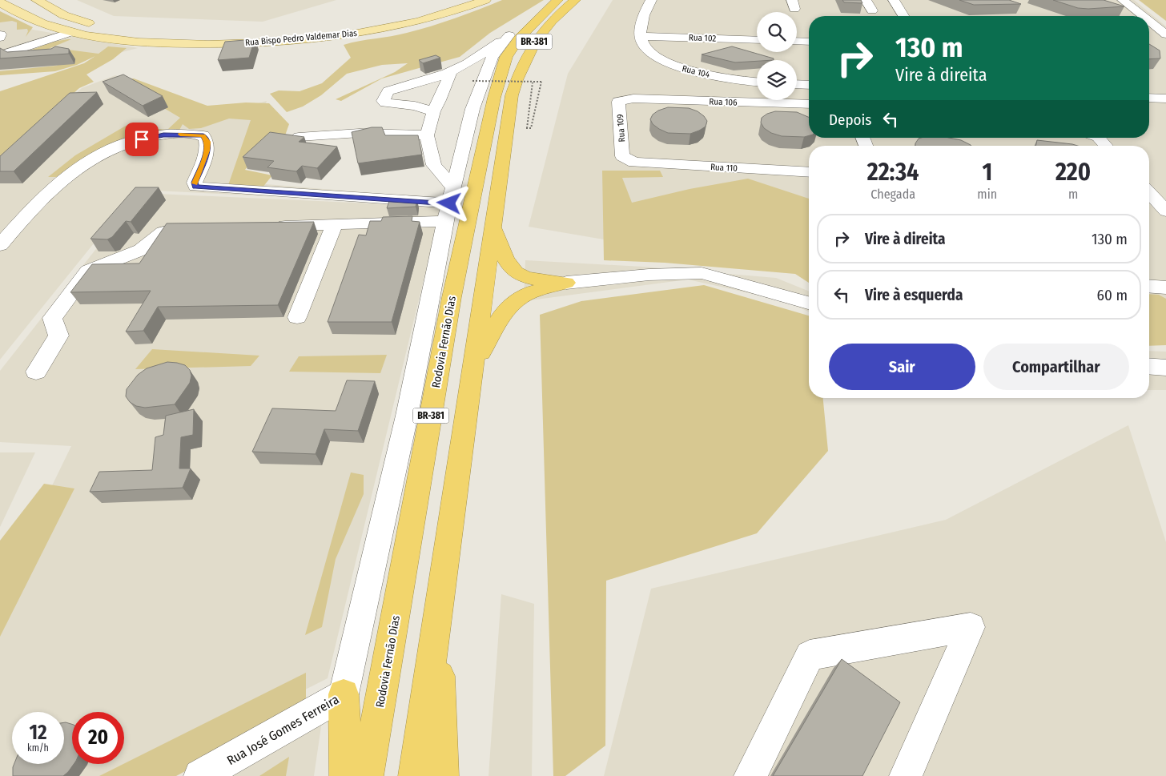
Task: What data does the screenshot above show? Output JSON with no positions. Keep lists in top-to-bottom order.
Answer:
{
  "streets": {
    "highway": ["BR-381", "Rodovia Fernão Dias"],
    "main road": ["Rua Bispo Pedro Valdemar Dias"],
    "street": [
      "Rua 102",
      "Rua 104",
      "Rua 106",
      "Rua 109",
      "Rua 110",
      "Rua José Gomes Ferreira"
    ]
  },
  "crossings": [
    ["Rua 102", "Rua 104"],
    ["BR-381", "Rodovia Fernão Dias"],
    ["Rua 106", "Rua 109"],
    ["Rua 109", "Rua 110"],
    ["Rodovia Fernão Dias", "Rua José Gomes Ferreira"]
  ],
  "page": {
    "turn": ["130 m", "Vire à direita"],
    "then": "Depois",
    "eta": [
      "22:34",
      "Chegada",
      "1",
      "min",
      "220",
      "m"
    ],
    "list": [
      {
        "name": "Vire à direita",
        "value": "130 m"
      },
      {
        "name": "Vire à esquerda",
        "value": "60 m"
      }
    ],
    "buttons": ["Sair", "Compartilhar"],
    "speed": "12 km/h",
    "limit": "20"
  }
}
